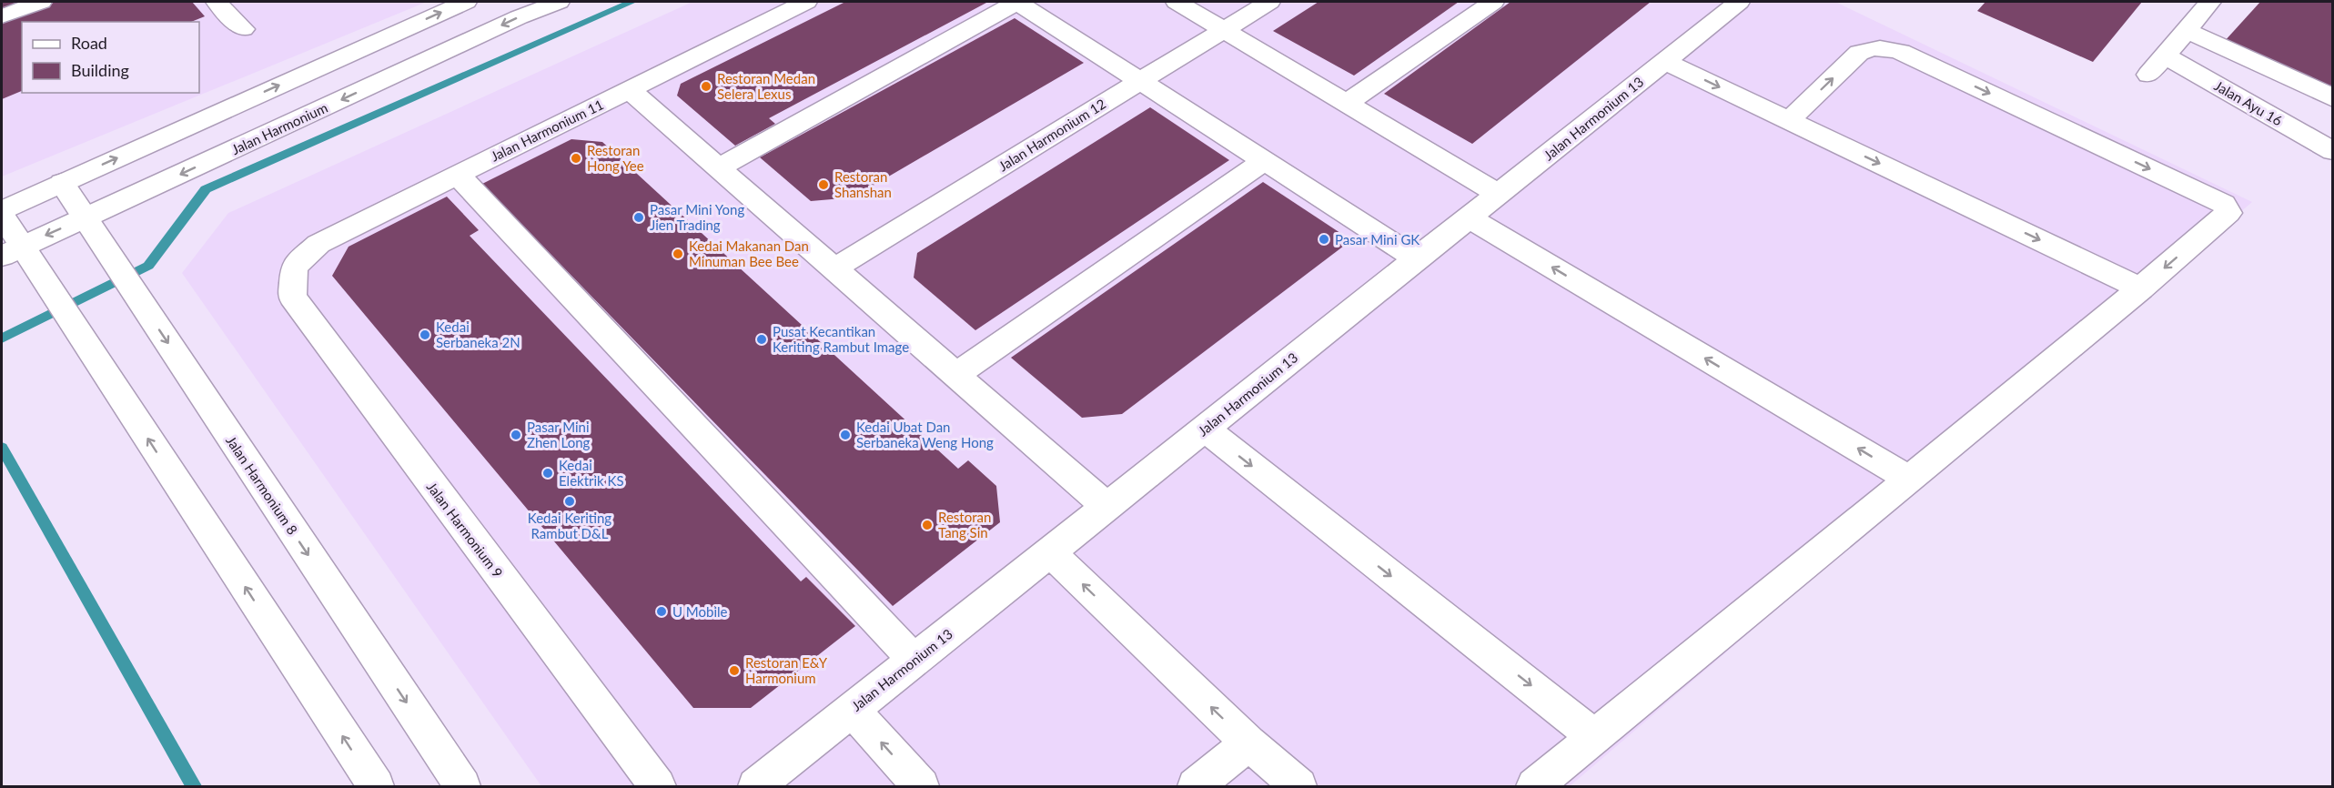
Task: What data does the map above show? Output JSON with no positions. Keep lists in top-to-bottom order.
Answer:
{
  "streets": {
    "street": [
      "Jalan Ayu 16",
      "Jalan Harmonium 13",
      "Jalan Harmonium",
      "Jalan Harmonium 11",
      "Jalan Harmonium 12",
      "Jalan Harmonium 8",
      "Jalan Harmonium 9"
    ]
  },
  "crossings": [
    ["Jalan Harmonium", "Jalan Harmonium 8"],
    ["Jalan Harmonium 11", "Jalan Harmonium 9"]
  ],
  "places": [
    "Restoran Medan Selera Lexus",
    "Restoran Hong Yee",
    "Restoran Shanshan",
    "Pasar Mini Yong Jien Trading",
    "Pasar Mini GK",
    "Kedai Makanan Dan Minuman Bee Bee",
    "Kedai Serbaneka 2N",
    "Pusat Kecantikan Keriting Rambut Image",
    "Pasar Mini Zhen Long",
    "Kedai Ubat Dan Serbaneka Weng Hong",
    "Kedai Elektrik KS",
    "Kedai Keriting Rambut D&L",
    "Restoran Tang Sin",
    "U Mobile",
    "Restoran E&Y Harmonium"
  ],
  "legend": ["Road", "Building"]
}
